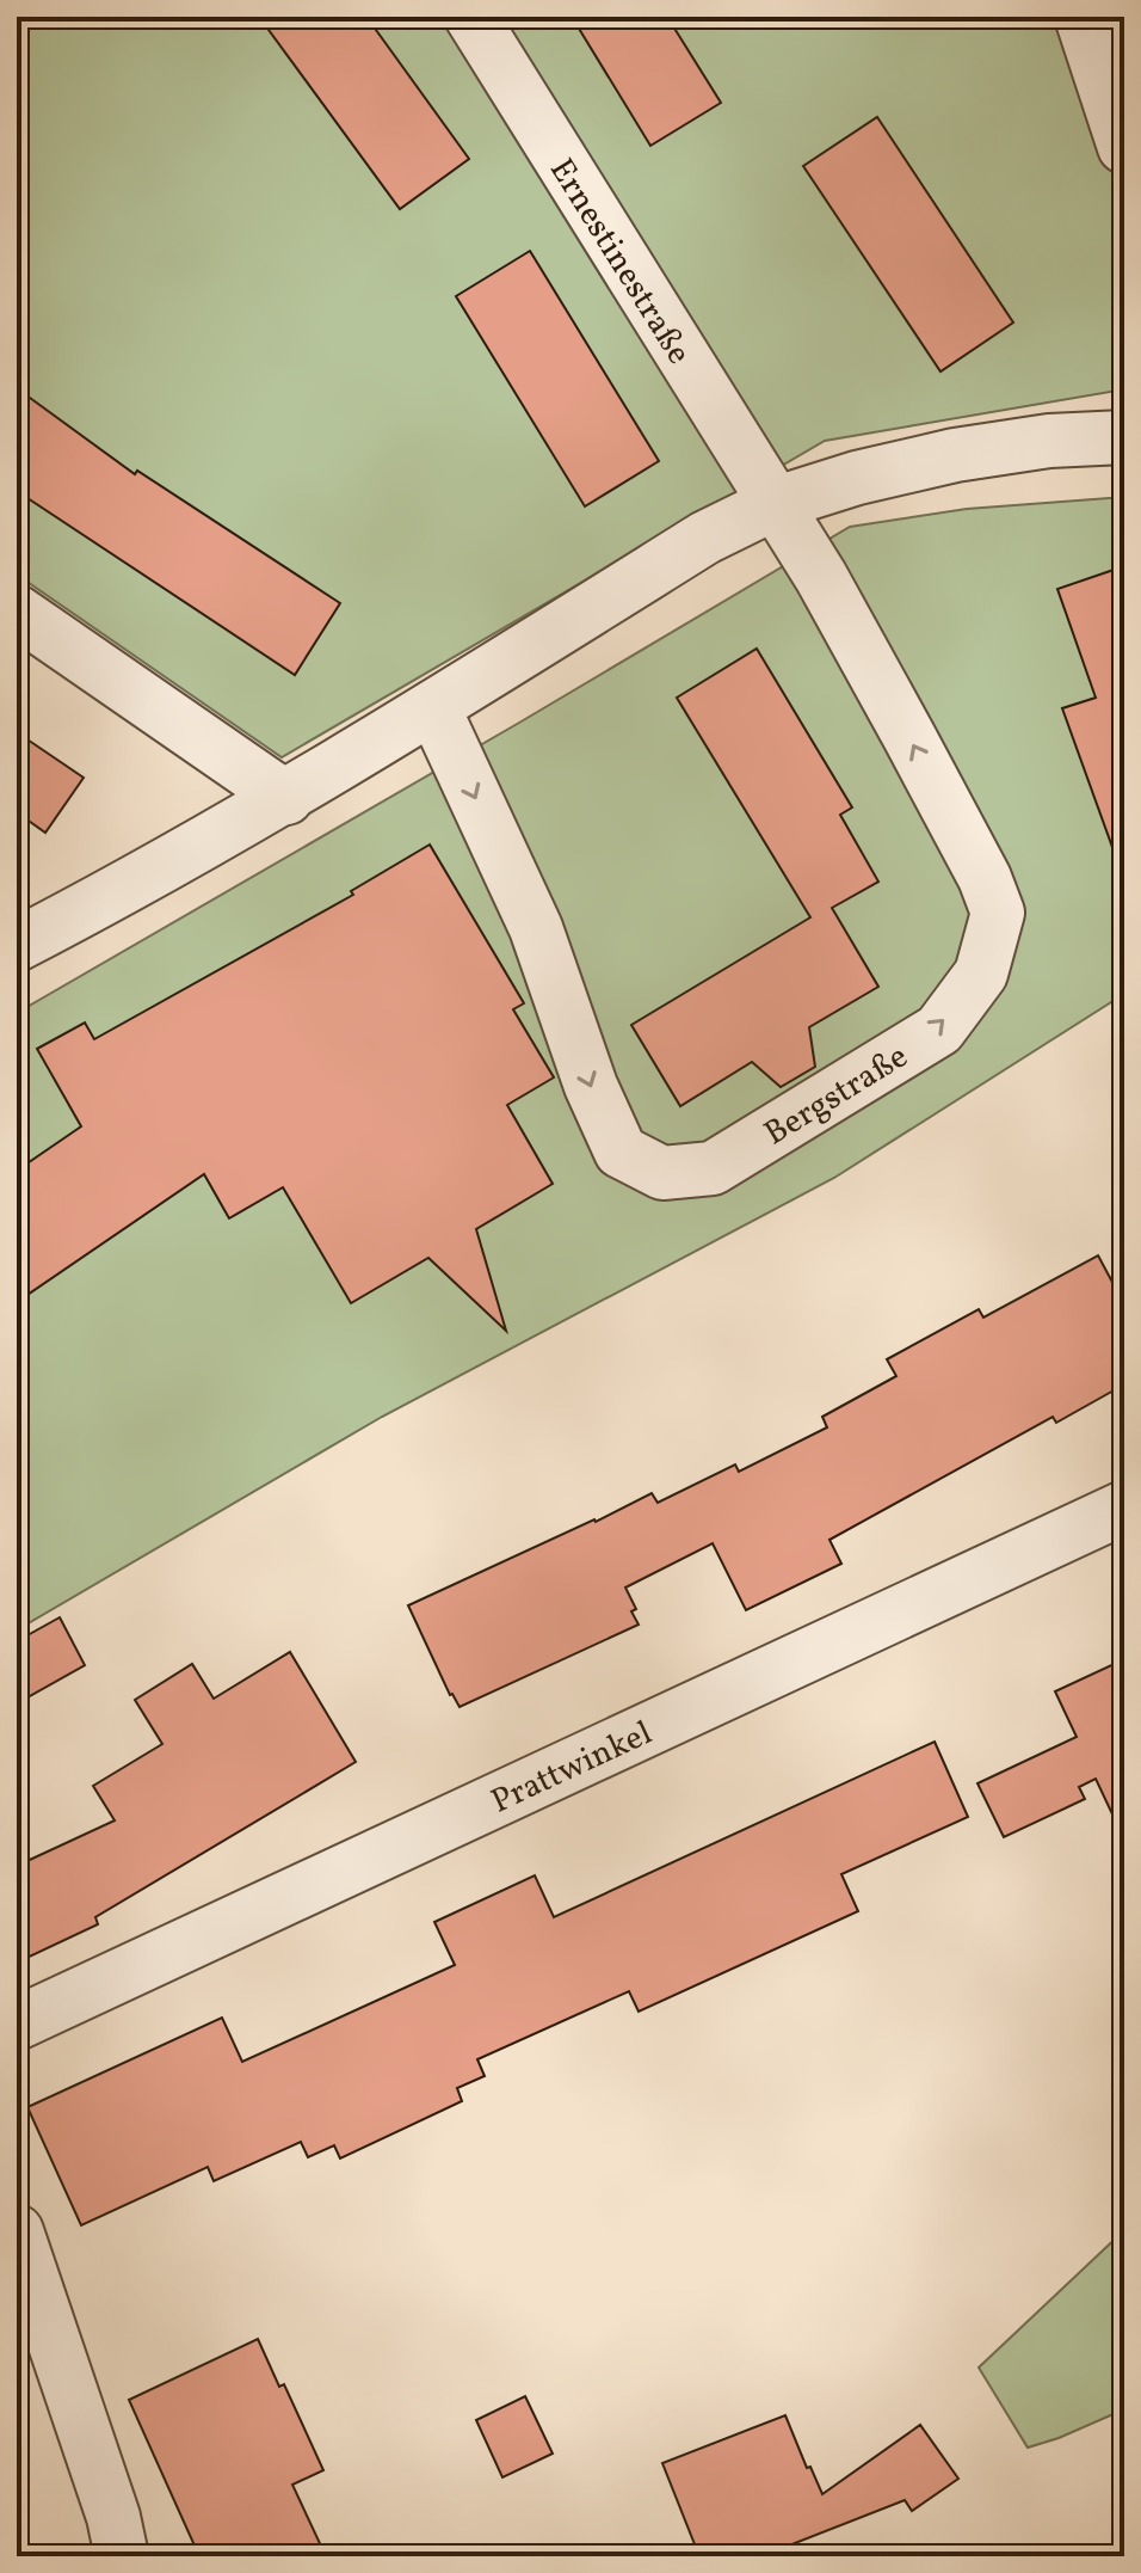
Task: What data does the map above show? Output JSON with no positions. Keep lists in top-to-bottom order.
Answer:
{
  "streets": {
    "street": ["Ernestinestraße", "Bergstraße", "Prattwinkel"]
  },
  "crossings": [
    ["Ernestinestraße", "Bergstraße"]
  ]
}
